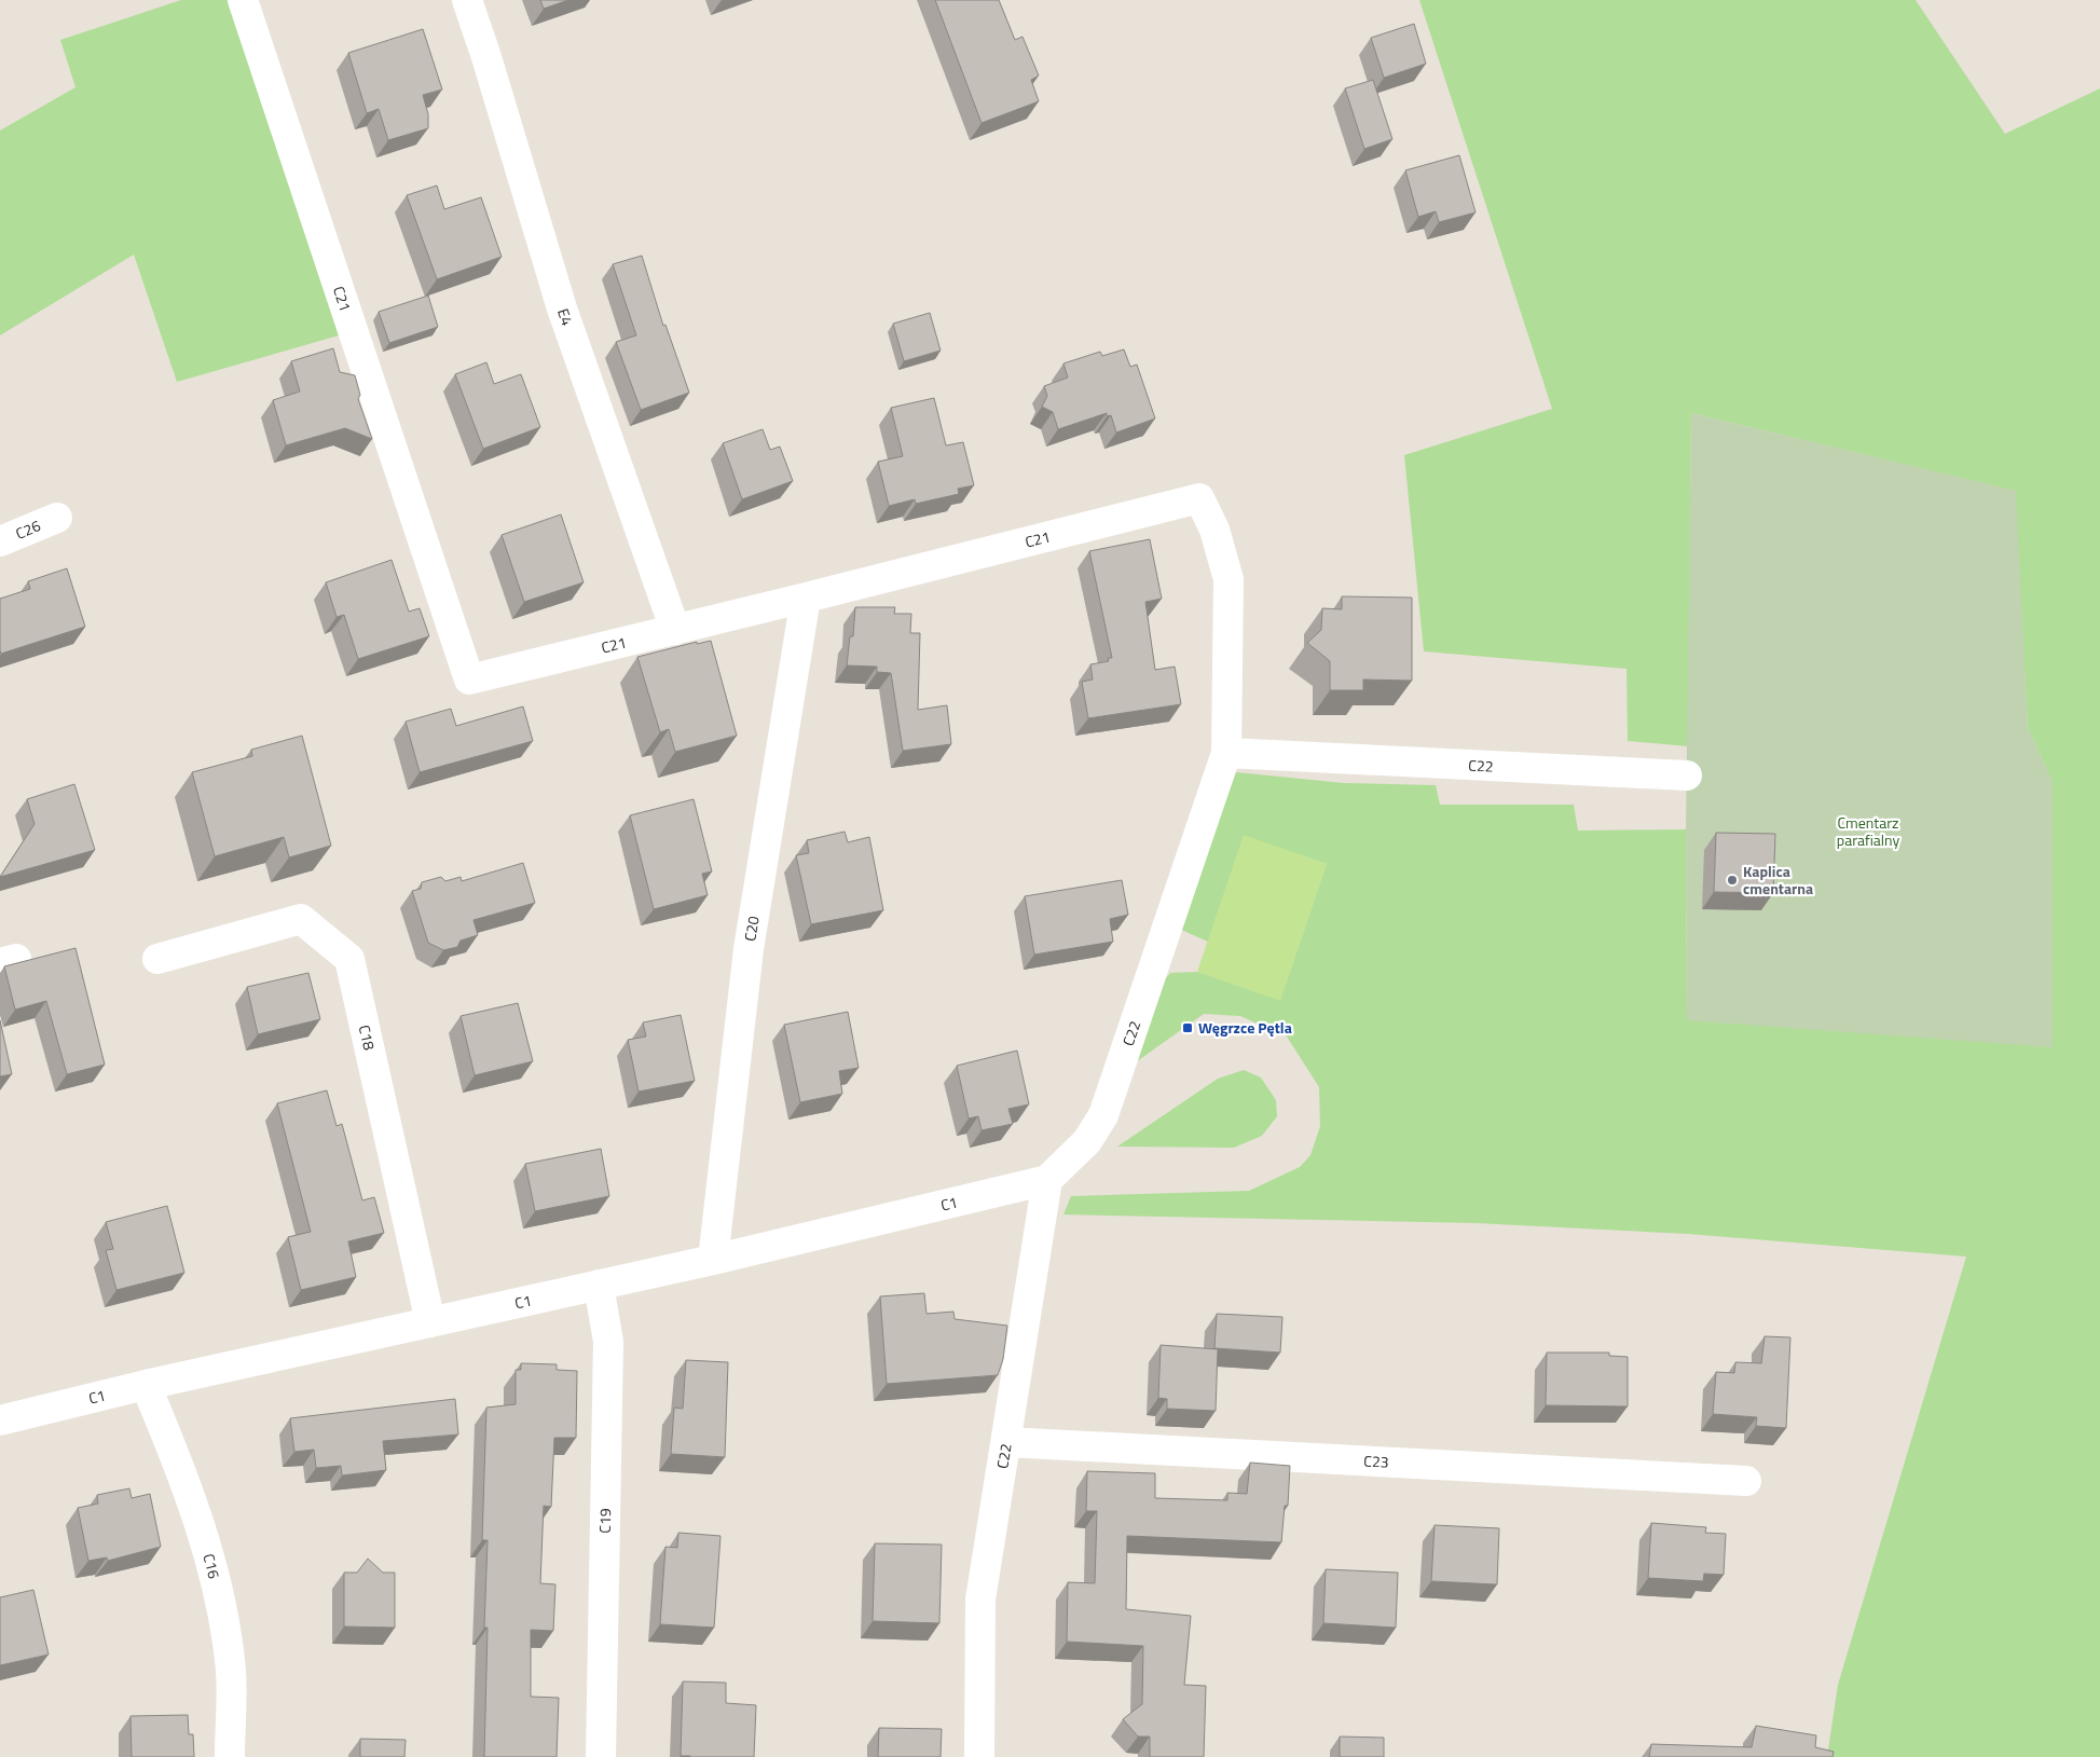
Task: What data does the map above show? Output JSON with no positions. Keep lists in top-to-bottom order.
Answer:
{
  "streets": {
    "street": [
      "C21",
      "E4",
      "C26",
      "C22",
      "C20",
      "C18",
      "C1",
      "C23",
      "C19",
      "C16"
    ]
  },
  "crossings": [
    ["C21", "E4"],
    ["C21", "C22"],
    ["C21", "C20"],
    ["C22", "C1"],
    ["C22", "C23"],
    ["C20", "C1"],
    ["C18", "C1"],
    ["C1", "C19"],
    ["C1", "C16"]
  ],
  "parks": ["Cmentarz parafialny"],
  "places": {
    "other": ["Kaplica cmentarna"],
    "transit": ["Węgrzce Pętla"]
  }
}
